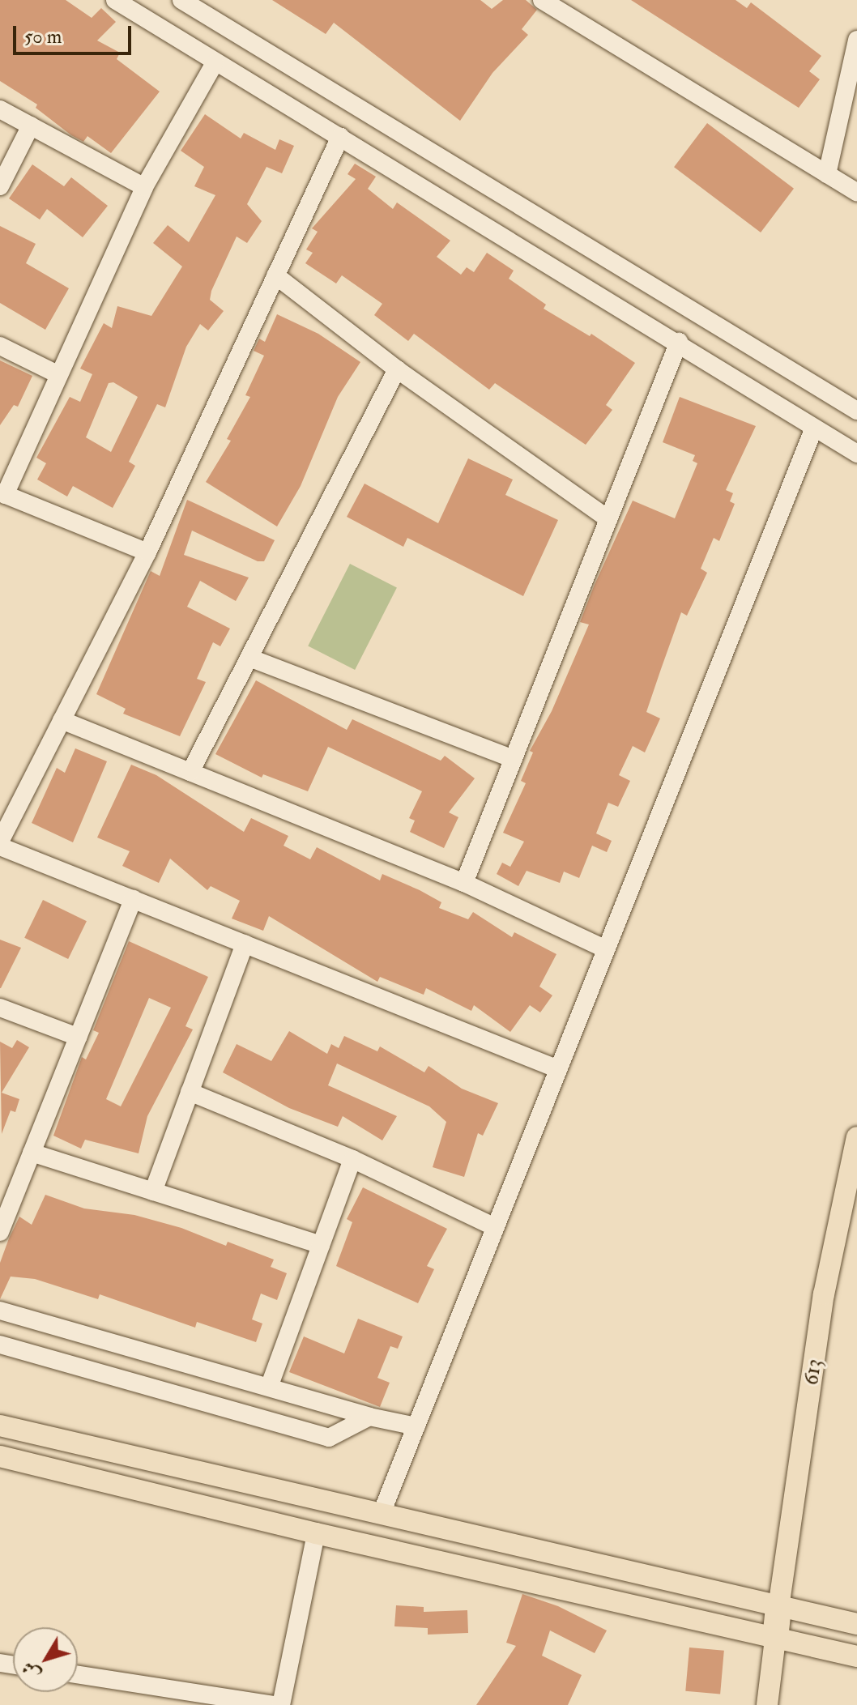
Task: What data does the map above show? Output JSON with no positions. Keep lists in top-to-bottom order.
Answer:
{
  "streets": {
    "main road": ["613"]
  },
  "scale_bar": "50 m",
  "north": "bottom left"
}
